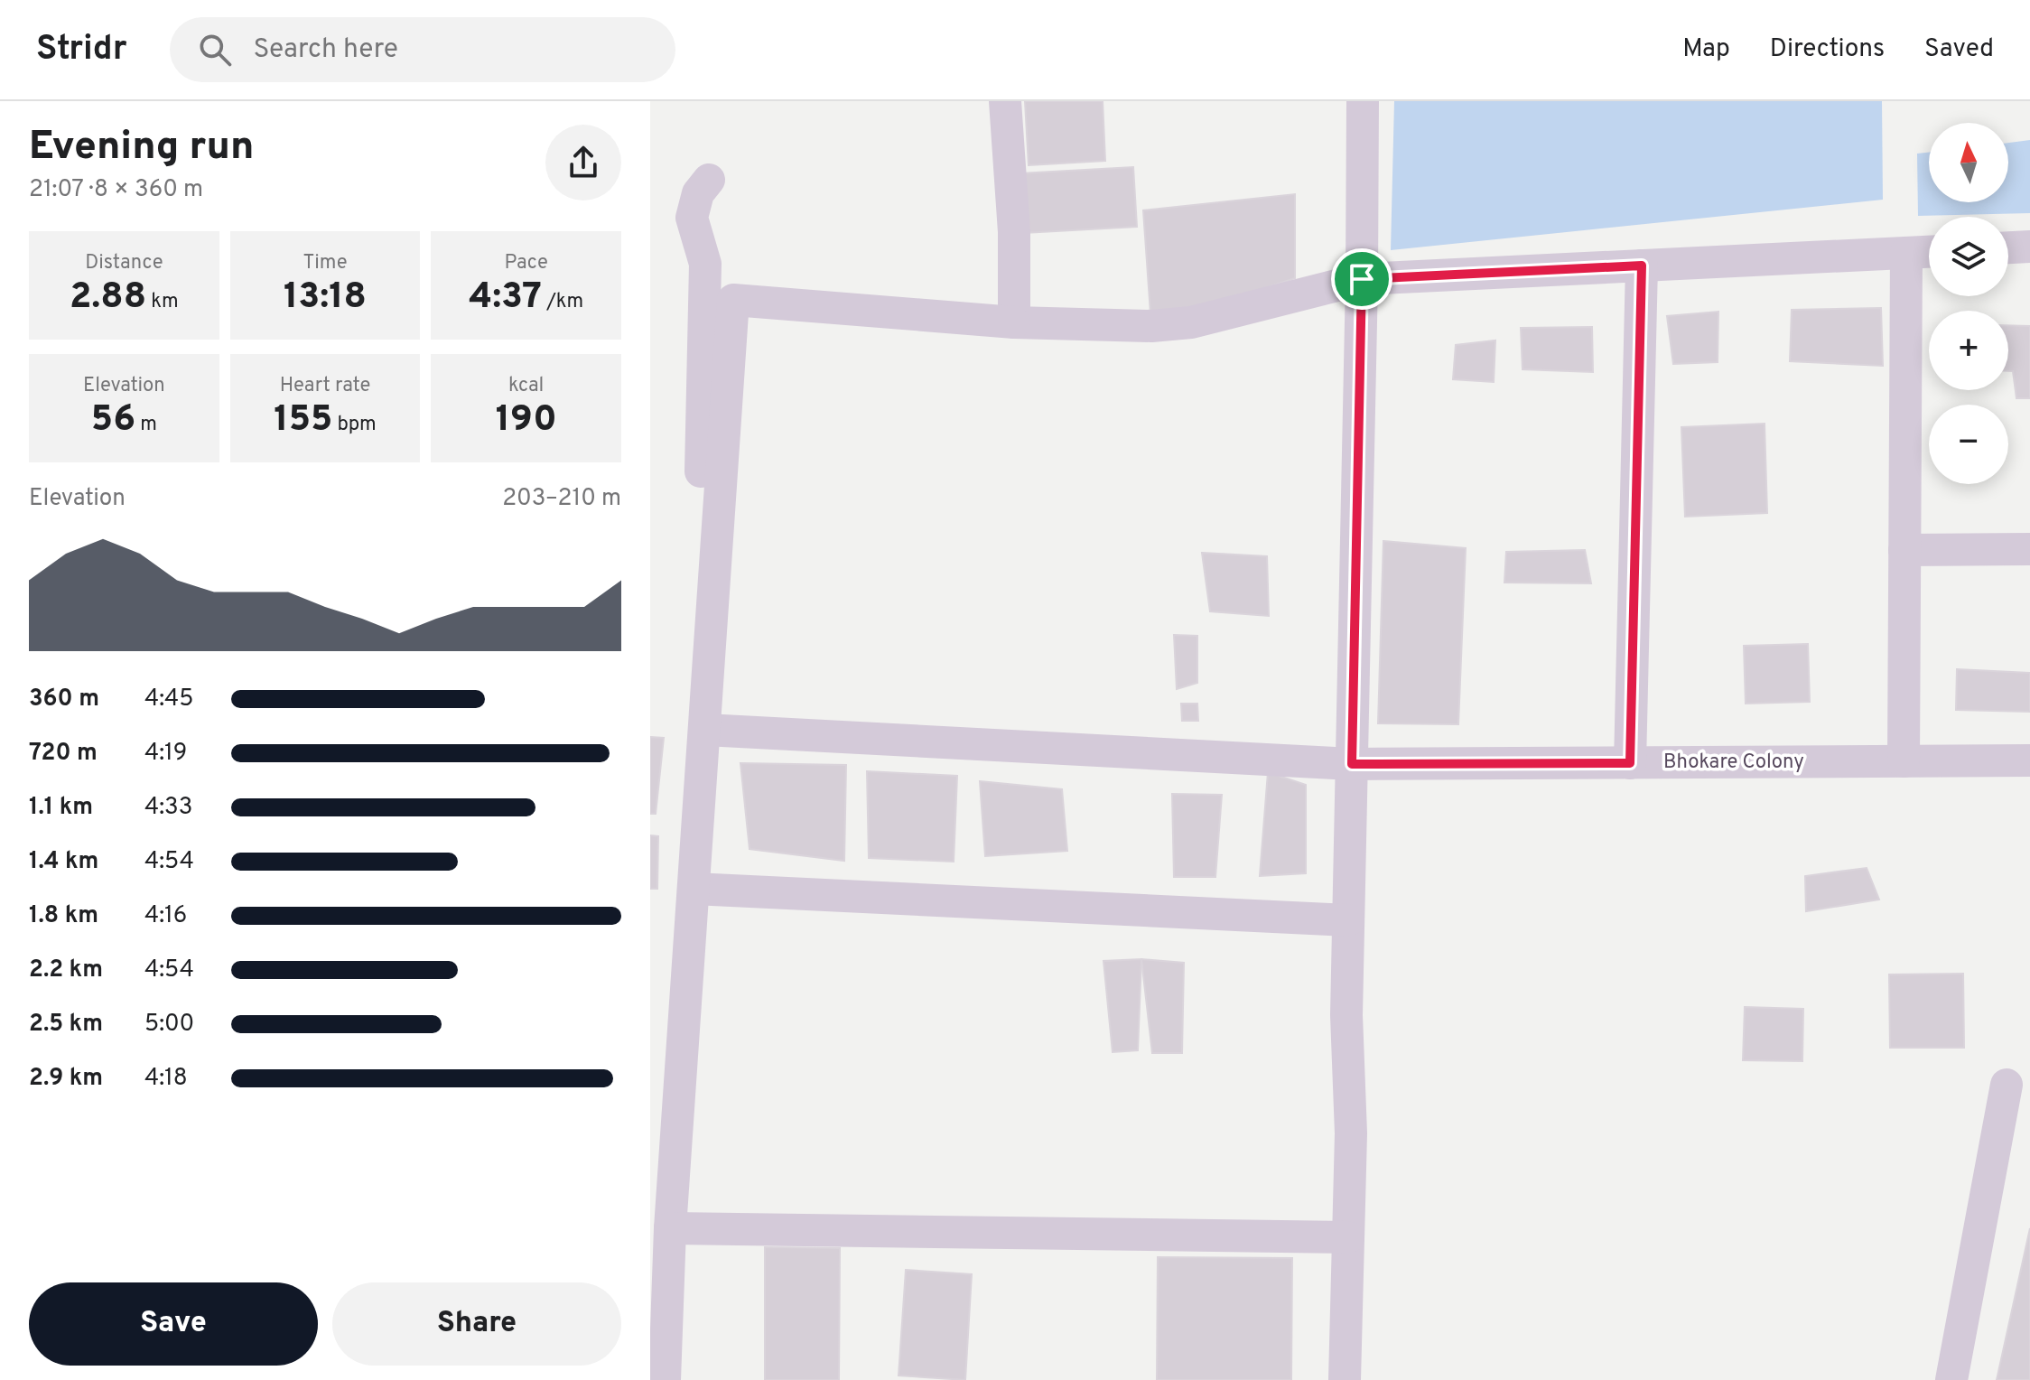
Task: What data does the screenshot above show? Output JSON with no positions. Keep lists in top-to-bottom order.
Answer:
{
  "streets": {
    "street": ["Bhokare Colony"]
  },
  "north": "top",
  "page": {
    "header": "Stridr",
    "search": "Search here",
    "nav": ["Map", "Directions", "Saved"],
    "heading": ["Evening run", "21:07 · 8 × 360 m"],
    "map_buttons": ["+", "−"],
    "stats": [
      ["Distance", "2.88 km"],
      ["Time", "13:18"],
      ["Pace", "4:37 /km"],
      ["Elevation", "56 m"],
      ["Heart rate", "155 bpm"],
      ["kcal", "190"]
    ],
    "chart": ["Elevation", "203–210 m"],
    "list": [
      {
        "name": "360 m",
        "note": "4:45"
      },
      {
        "name": "720 m",
        "note": "4:19"
      },
      {
        "name": "1.1 km",
        "note": "4:33"
      },
      {
        "name": "1.4 km",
        "note": "4:54"
      },
      {
        "name": "1.8 km",
        "note": "4:16"
      },
      {
        "name": "2.2 km",
        "note": "4:54"
      },
      {
        "name": "2.5 km",
        "note": "5:00"
      },
      {
        "name": "2.9 km",
        "note": "4:18"
      }
    ],
    "buttons": ["Save", "Share"]
  }
}
